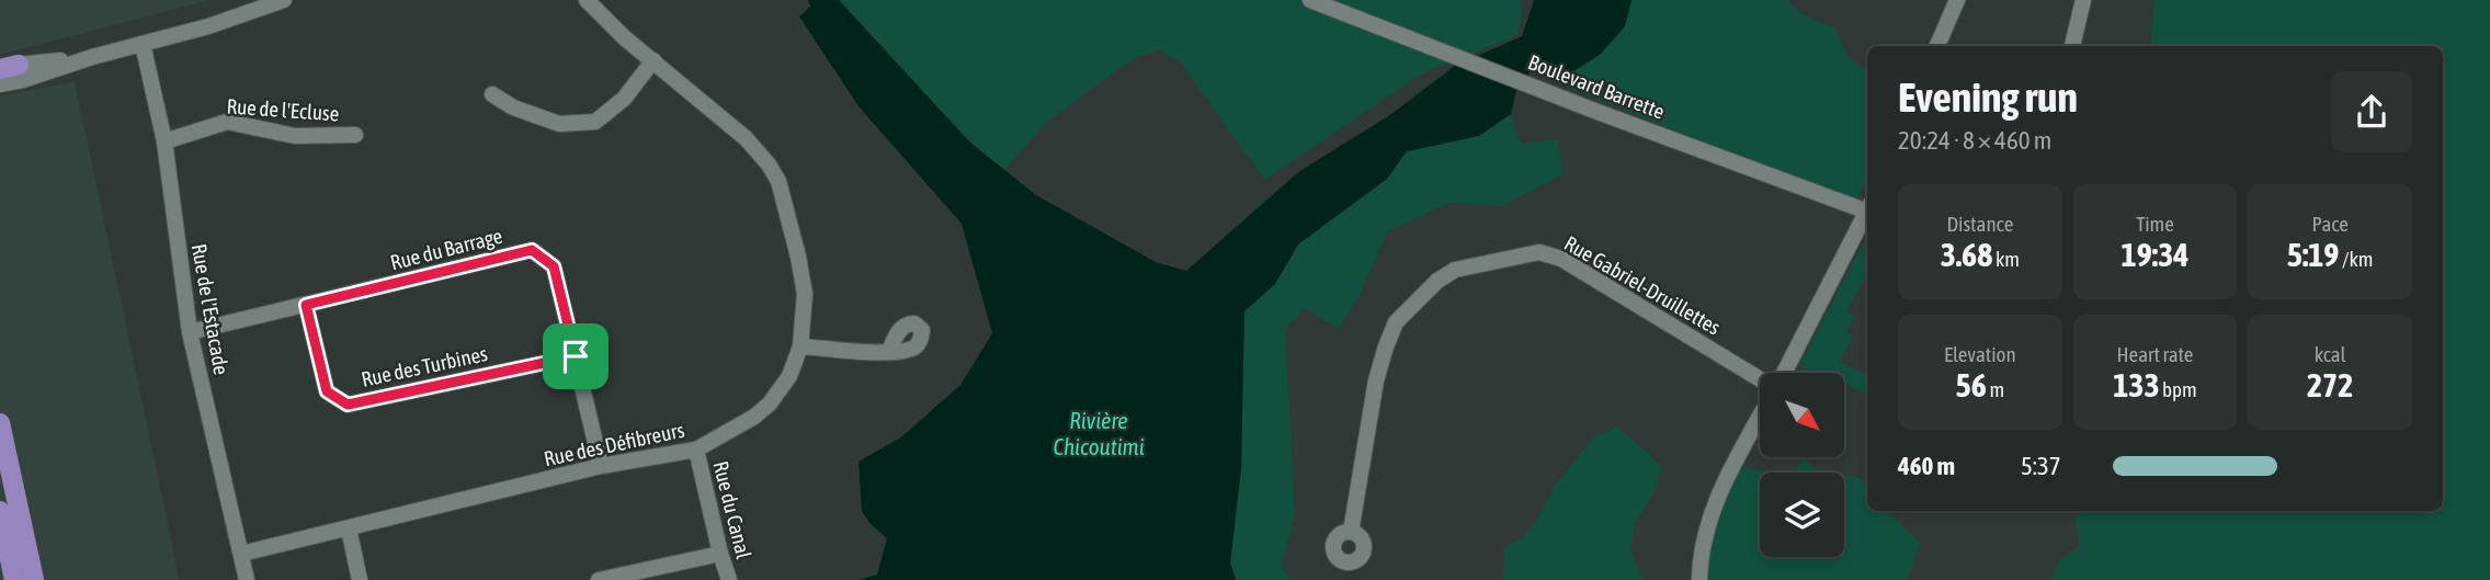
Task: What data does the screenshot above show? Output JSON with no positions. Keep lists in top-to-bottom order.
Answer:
{
  "streets": {
    "street": [
      "Boulevard Barrette",
      "Rue de l'Ecluse",
      "Rue du Barrage",
      "Rue Gabriel-Druillettes",
      "Rue de l'Estacade",
      "Rue des Turbines",
      "Rue des Défibreurs",
      "Rue du Canal"
    ]
  },
  "crossings": [
    ["Rue de l'Ecluse", "Rue de l'Estacade"],
    ["Rue du Barrage", "Rue de l'Estacade"],
    ["Rue du Barrage", "Rue des Turbines"],
    ["Rue du Barrage", "Rue des Défibreurs"],
    ["Rue de l'Estacade", "Rue des Défibreurs"],
    ["Rue des Défibreurs", "Rue du Canal"]
  ],
  "water": ["Rivière Chicoutimi"],
  "north": "bottom right",
  "page": {
    "heading": ["Evening run", "20:24 · 8 × 460 m"],
    "stats": [
      ["Distance", "3.68 km"],
      ["Time", "19:34"],
      ["Pace", "5:19 /km"],
      ["Elevation", "56 m"],
      ["Heart rate", "133 bpm"],
      ["kcal", "272"]
    ],
    "list": [
      {
        "name": "460 m",
        "note": "5:37"
      }
    ]
  }
}
